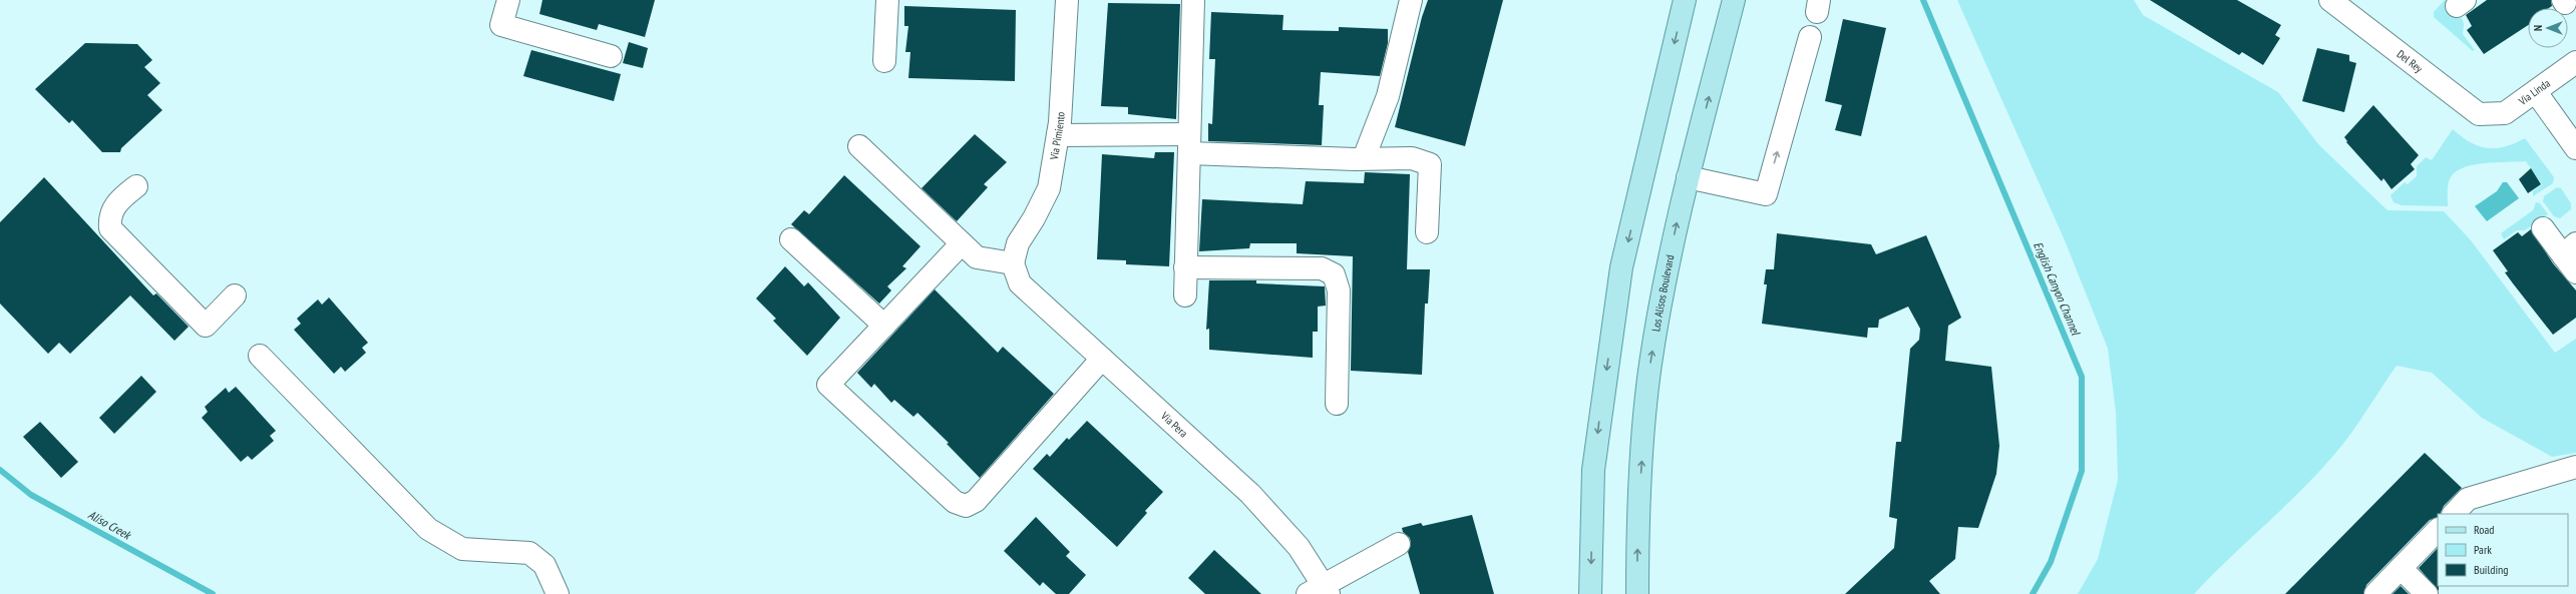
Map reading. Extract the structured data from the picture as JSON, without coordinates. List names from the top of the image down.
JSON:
{
  "streets": {
    "main road": ["Los Alisos Boulevard"],
    "street": [
      "Del Rey",
      "Via Linda",
      "Via Pimiento",
      "Via Pera"
    ]
  },
  "crossings": [
    ["Del Rey", "Via Linda"],
    ["Via Pimiento", "Via Pera"]
  ],
  "water": ["English Canyon Channel", "Aliso Creek"],
  "legend": ["Road", "Park", "Building"],
  "north": "left"
}
